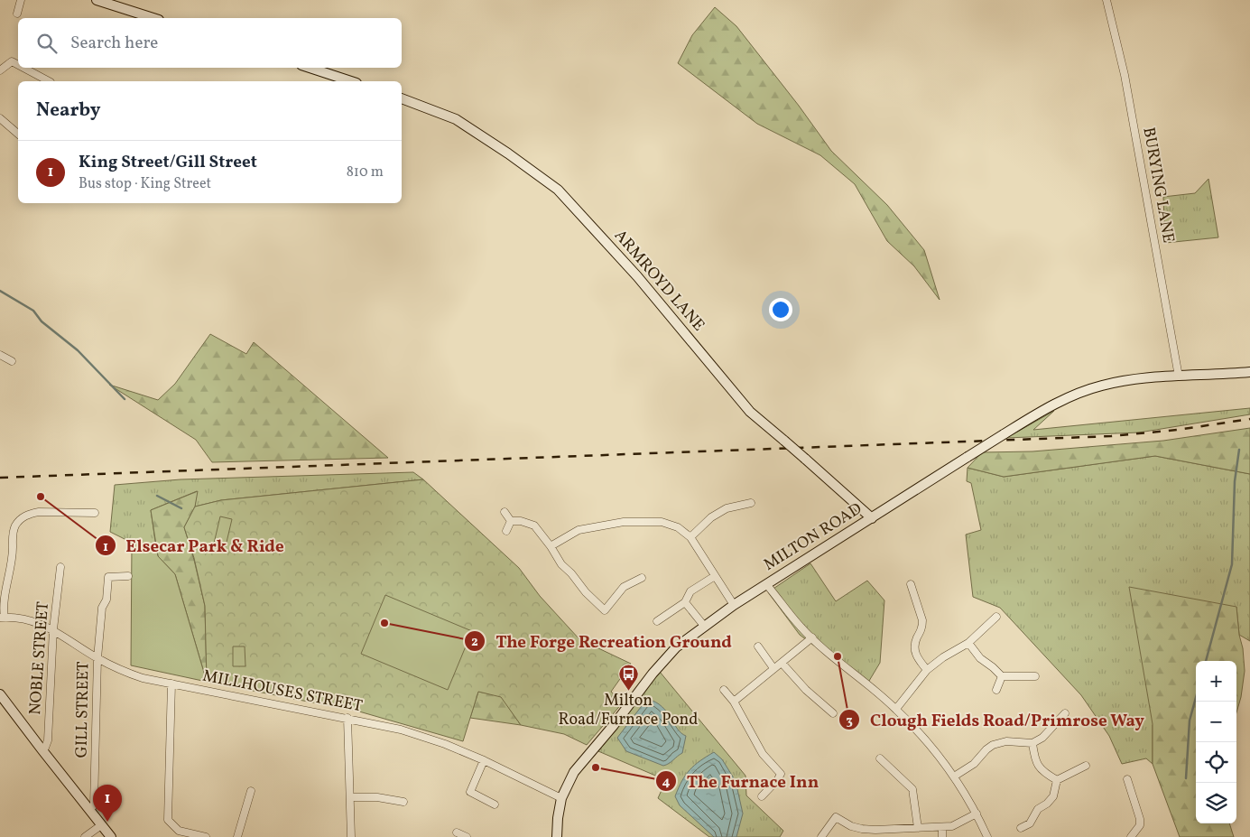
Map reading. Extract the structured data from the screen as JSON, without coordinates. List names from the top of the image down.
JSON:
{
  "streets": {
    "street": [
      "BURYING LANE",
      "ARMROYD LANE",
      "MILTON ROAD",
      "NOBLE STREET",
      "MILLHOUSES STREET",
      "GILL STREET"
    ]
  },
  "crossings": [
    ["BURYING LANE", "MILTON ROAD"],
    ["ARMROYD LANE", "MILTON ROAD"],
    ["MILTON ROAD", "MILLHOUSES STREET"],
    ["NOBLE STREET", "MILLHOUSES STREET"],
    ["MILLHOUSES STREET", "GILL STREET"]
  ],
  "places": {
    "other": [
      "Elsecar Park & Ride",
      "The Forge Recreation Ground",
      "Clough Fields Road/Primrose Way",
      "The Furnace Inn"
    ],
    "bus stop": ["Milton Road/Furnace Pond"]
  },
  "page": {
    "search": "Search here",
    "heading": "Nearby",
    "list": [
      {
        "mark": "1",
        "name": "King Street/Gill Street",
        "note": "Bus stop · King Street",
        "value": "810 m"
      }
    ],
    "map_buttons": ["+", "−"],
    "pins": "1"
  }
}
